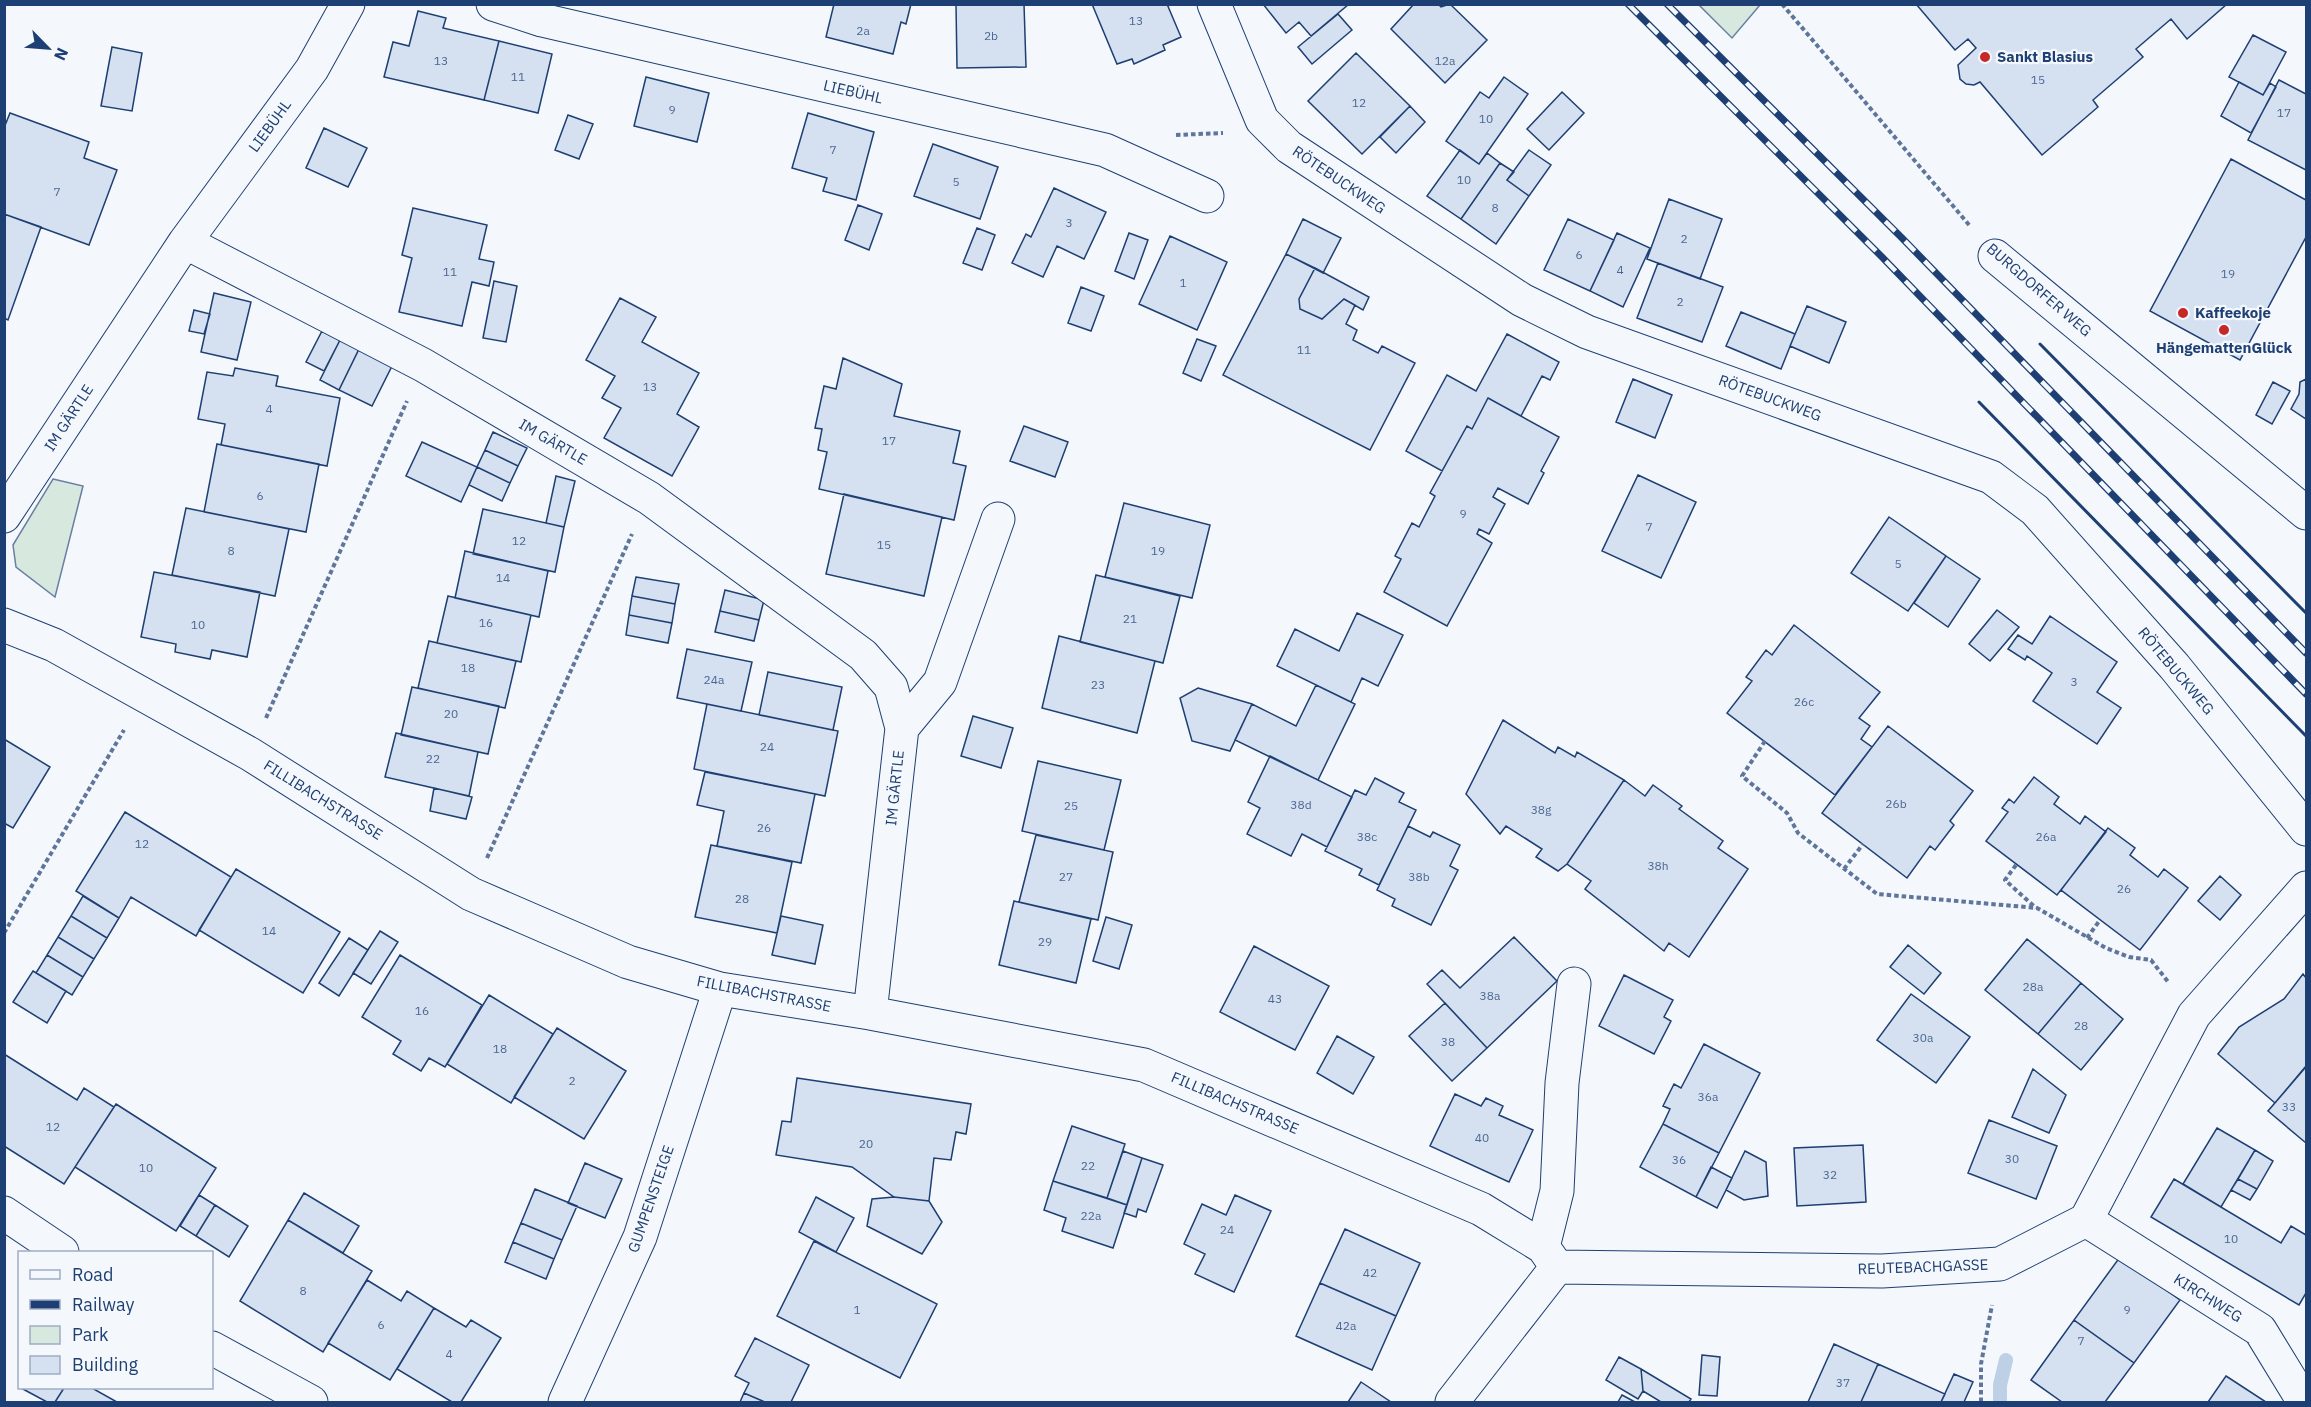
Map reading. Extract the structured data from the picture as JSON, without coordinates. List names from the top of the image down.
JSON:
{
  "streets": {
    "street": [
      "LIEBÜHL",
      "RÖTEBUCKWEG",
      "BURGDORFER WEG",
      "IM GÄRTLE",
      "FILLIBACHSTRASSE",
      "GUMPENSTEIGE",
      "REUTEBACHGASSE",
      "KIRCHWEG"
    ]
  },
  "crossings": [
    ["LIEBÜHL", "IM GÄRTLE"],
    ["IM GÄRTLE", "FILLIBACHSTRASSE"],
    ["FILLIBACHSTRASSE", "GUMPENSTEIGE"],
    ["FILLIBACHSTRASSE", "REUTEBACHGASSE"],
    ["REUTEBACHGASSE", "KIRCHWEG"]
  ],
  "places": ["Sankt Blasius", "Kaffeekoje", "HängemattenGlück"],
  "house_numbers": [
    "13",
    "2a",
    "2b",
    "13",
    "12a",
    "11",
    "15",
    "12",
    "9",
    "17",
    "10",
    "7",
    "10",
    "5",
    "7",
    "8",
    "3",
    "2",
    "6",
    "4",
    "11",
    "19",
    "1",
    "2",
    "11",
    "13",
    "4",
    "17",
    "6",
    "9",
    "7",
    "12",
    "15",
    "8",
    "19",
    "5",
    "14",
    "21",
    "16",
    "10",
    "18",
    "24a",
    "3",
    "23",
    "26c",
    "20",
    "24",
    "22",
    "26b",
    "38d",
    "25",
    "38g",
    "26",
    "38c",
    "26a",
    "12",
    "38h",
    "27",
    "38b",
    "26",
    "28",
    "14",
    "29",
    "28a",
    "38a",
    "43",
    "16",
    "28",
    "30a",
    "38",
    "18",
    "2",
    "36a",
    "33",
    "12",
    "40",
    "20",
    "30",
    "36",
    "22",
    "10",
    "32",
    "22a",
    "24",
    "10",
    "42",
    "8",
    "1",
    "9",
    "6",
    "42a",
    "7",
    "4",
    "37"
  ],
  "legend": [
    "Road",
    "Railway",
    "Park",
    "Building"
  ],
  "north": "bottom right"
}
